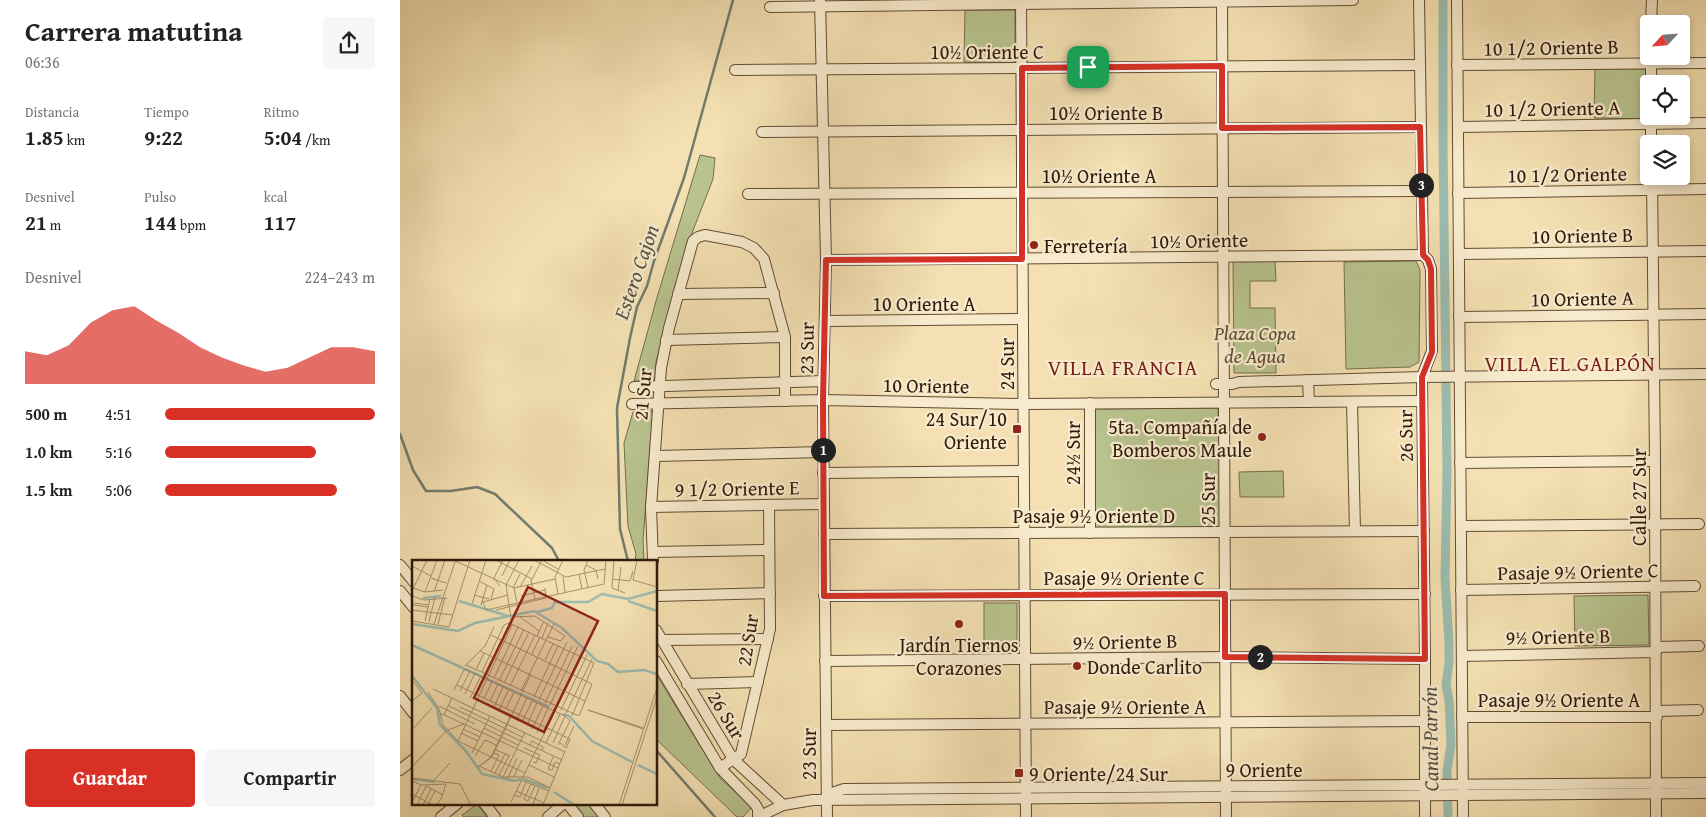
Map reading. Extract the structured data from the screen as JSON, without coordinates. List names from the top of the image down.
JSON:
{
  "streets": {
    "street": [
      "10 1/2 Oriente B",
      "10½ Oriente C",
      "10 1/2 Oriente A",
      "10½ Oriente B",
      "10 1/2 Oriente",
      "10½ Oriente A",
      "10 Oriente B",
      "10½ Oriente",
      "10 Oriente A",
      "23 Sur",
      "24 Sur",
      "10 Oriente",
      "21 Sur",
      "26 Sur",
      "24½ Sur",
      "9 1/2 Oriente E",
      "Calle 27 Sur",
      "25 Sur",
      "Pasaje 9½ Oriente D",
      "Pasaje 9½ Oriente C",
      "9½ Oriente B",
      "22 Sur",
      "Pasaje 9½ Oriente A",
      "9 Oriente"
    ]
  },
  "crossings": [
    ["10½ Oriente C", "23 Sur"],
    ["10½ Oriente C", "24 Sur"],
    ["10½ Oriente C", "26 Sur"],
    ["10½ Oriente C", "25 Sur"],
    ["10½ Oriente B", "23 Sur"],
    ["10½ Oriente B", "24 Sur"],
    ["10½ Oriente B", "26 Sur"],
    ["10½ Oriente B", "25 Sur"],
    ["10 1/2 Oriente", "Calle 27 Sur"],
    ["10½ Oriente A", "23 Sur"],
    ["10½ Oriente A", "24 Sur"],
    ["10½ Oriente A", "26 Sur"],
    ["10½ Oriente A", "25 Sur"],
    ["10 Oriente B", "Calle 27 Sur"],
    ["10½ Oriente", "23 Sur"],
    ["10½ Oriente", "24 Sur"],
    ["10½ Oriente", "26 Sur"],
    ["10½ Oriente", "25 Sur"],
    ["10 Oriente A", "23 Sur"],
    ["10 Oriente A", "24 Sur"],
    ["10 Oriente A", "Calle 27 Sur"],
    ["23 Sur", "10 Oriente"],
    ["23 Sur", "9 1/2 Oriente E"],
    ["23 Sur", "Pasaje 9½ Oriente D"],
    ["23 Sur", "Pasaje 9½ Oriente C"],
    ["23 Sur", "9½ Oriente B"],
    ["23 Sur", "Pasaje 9½ Oriente A"],
    ["23 Sur", "9 Oriente"],
    ["24 Sur", "10 Oriente"],
    ["24 Sur", "Pasaje 9½ Oriente D"],
    ["24 Sur", "Pasaje 9½ Oriente C"],
    ["24 Sur", "9½ Oriente B"],
    ["24 Sur", "Pasaje 9½ Oriente A"],
    ["24 Sur", "9 Oriente"],
    ["10 Oriente", "21 Sur"],
    ["10 Oriente", "26 Sur"],
    ["10 Oriente", "24½ Sur"],
    ["10 Oriente", "25 Sur"],
    ["21 Sur", "9 1/2 Oriente E"],
    ["26 Sur", "Pasaje 9½ Oriente D"],
    ["26 Sur", "Pasaje 9½ Oriente C"],
    ["26 Sur", "9½ Oriente B"],
    ["26 Sur", "22 Sur"],
    ["26 Sur", "Pasaje 9½ Oriente A"],
    ["26 Sur", "9 Oriente"],
    ["24½ Sur", "Pasaje 9½ Oriente D"],
    ["9 1/2 Oriente E", "22 Sur"],
    ["Calle 27 Sur", "Pasaje 9½ Oriente C"],
    ["Calle 27 Sur", "9½ Oriente B"],
    ["Calle 27 Sur", "Pasaje 9½ Oriente A"],
    ["Calle 27 Sur", "9 Oriente"],
    ["25 Sur", "Pasaje 9½ Oriente D"],
    ["25 Sur", "Pasaje 9½ Oriente C"],
    ["25 Sur", "9½ Oriente B"],
    ["25 Sur", "Pasaje 9½ Oriente A"],
    ["25 Sur", "9 Oriente"]
  ],
  "districts": ["VILLA EL GALPÓN", "VILLA FRANCIA"],
  "water": ["Estero Cajon", "Canal Parrón"],
  "parks": ["Plaza Copa de Agua"],
  "places": {
    "other": [
      "Ferretería",
      "5ta. Compañía de Bomberos Maule",
      "Jardín Tiernos Corazones",
      "Donde Carlito"
    ],
    "transit": ["24 Sur/10 Oriente", "9 Oriente/24 Sur"]
  },
  "north": "bottom left",
  "page": {
    "heading": ["Carrera matutina", "06:36"],
    "stats": [
      ["Distancia", "1.85 km"],
      ["Tiempo", "9:22"],
      ["Ritmo", "5:04 /km"],
      ["Desnivel", "21 m"],
      ["Pulso", "144 bpm"],
      ["kcal", "117"]
    ],
    "pins": ["3", "1", "2"],
    "chart": ["Desnivel", "224–243 m"],
    "list": [
      {
        "name": "500 m",
        "note": "4:51"
      },
      {
        "name": "1.0 km",
        "note": "5:16"
      },
      {
        "name": "1.5 km",
        "note": "5:06"
      }
    ],
    "buttons": ["Guardar", "Compartir"]
  }
}
